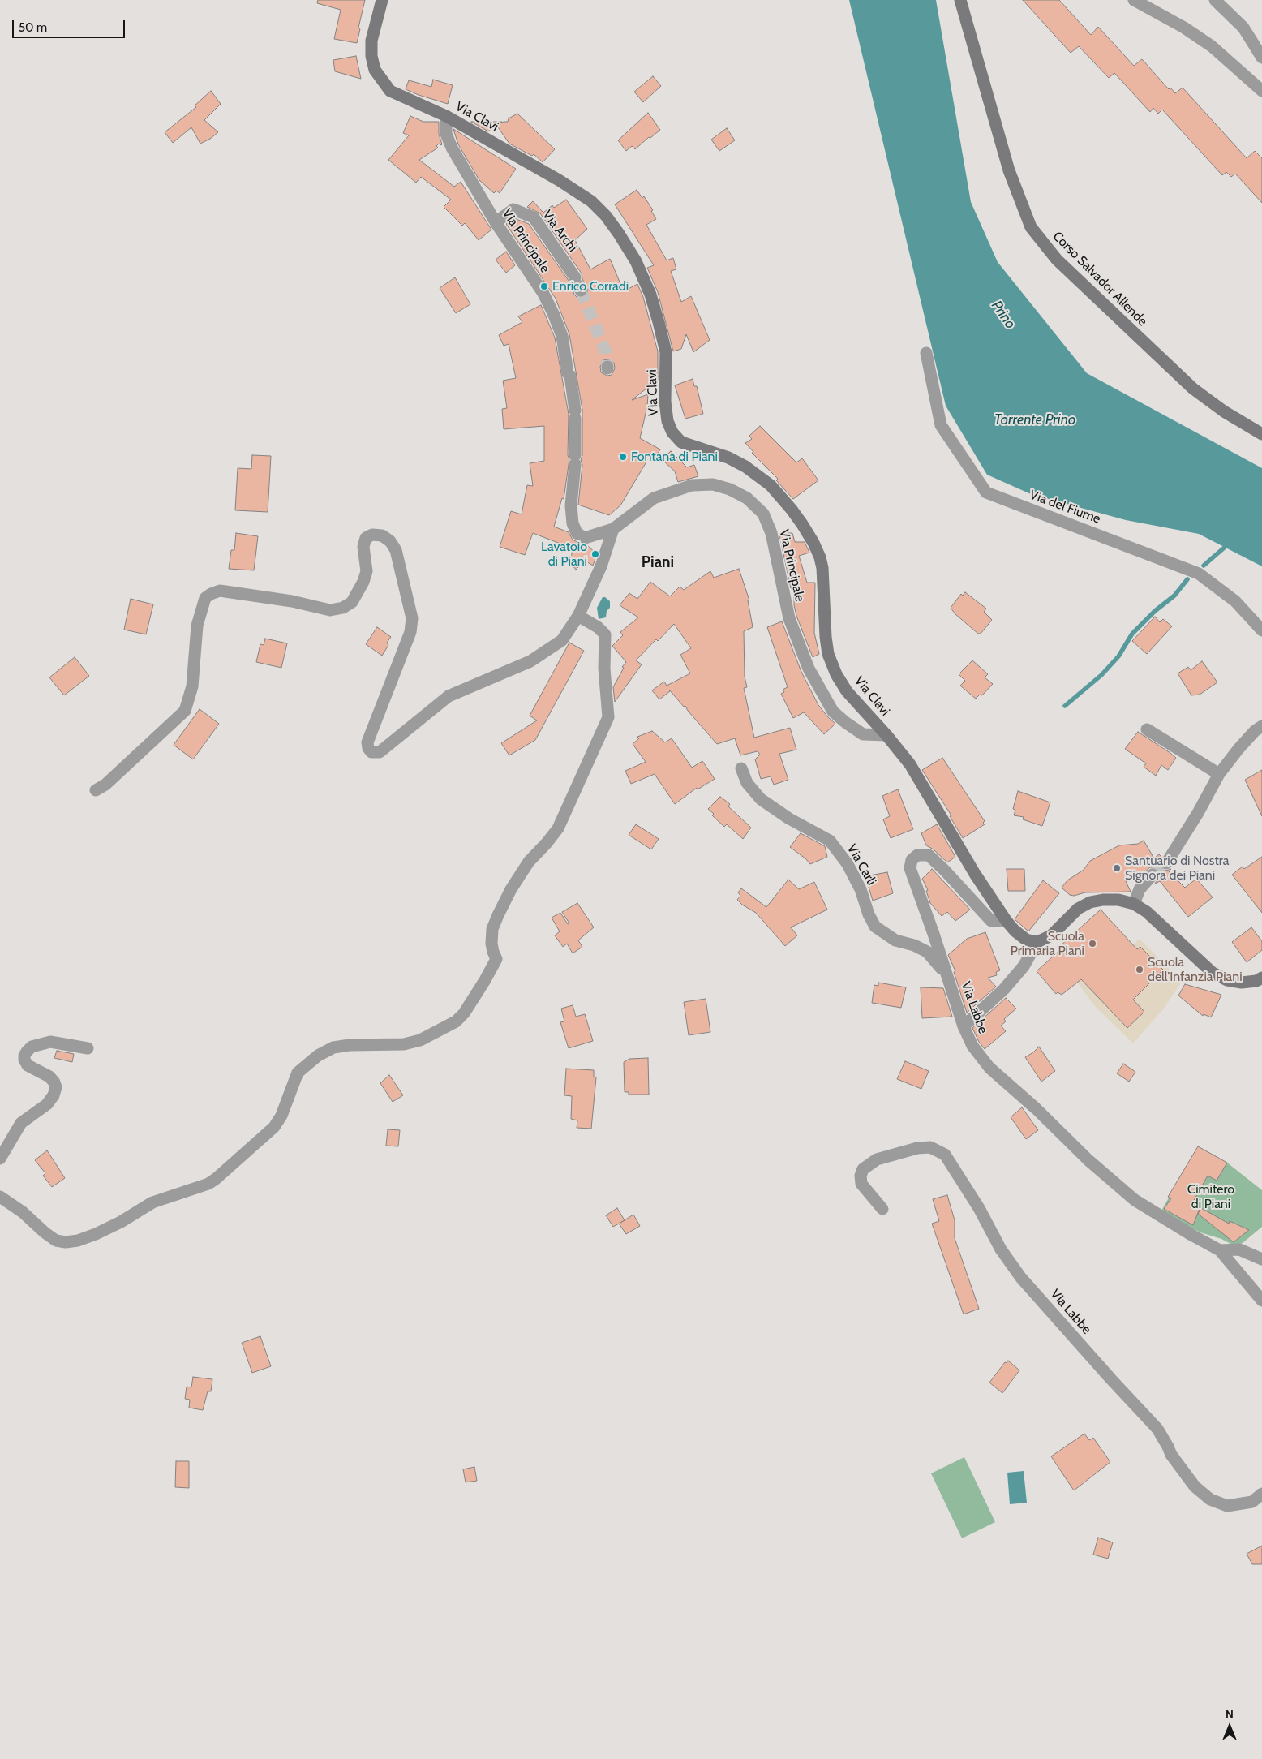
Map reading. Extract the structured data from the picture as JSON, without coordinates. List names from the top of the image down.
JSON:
{
  "streets": {
    "main road": ["Via Clavi", "Corso Salvador Allende"],
    "street": [
      "Via Archi",
      "Via Principale",
      "Via del Fiume",
      "Via Carli",
      "Via Labbe"
    ]
  },
  "crossings": [
    ["Via Clavi", "Via Principale"],
    ["Via Clavi", "Via Labbe"],
    ["Via Archi", "Via Principale"],
    ["Via Carli", "Via Labbe"]
  ],
  "districts": ["Piani"],
  "water": ["Prino", "Torrente Prino"],
  "parks": ["Cimitero di Piani"],
  "places": [
    "Enrico Corradi",
    "Fontana di Piani",
    "Lavatoio di Piani",
    "Santuario di Nostra Signora dei Piani",
    "Scuola Primaria Piani",
    "Scuola dell'Infanzia Piani"
  ],
  "scale_bar": "50 m",
  "north": "top"
}
